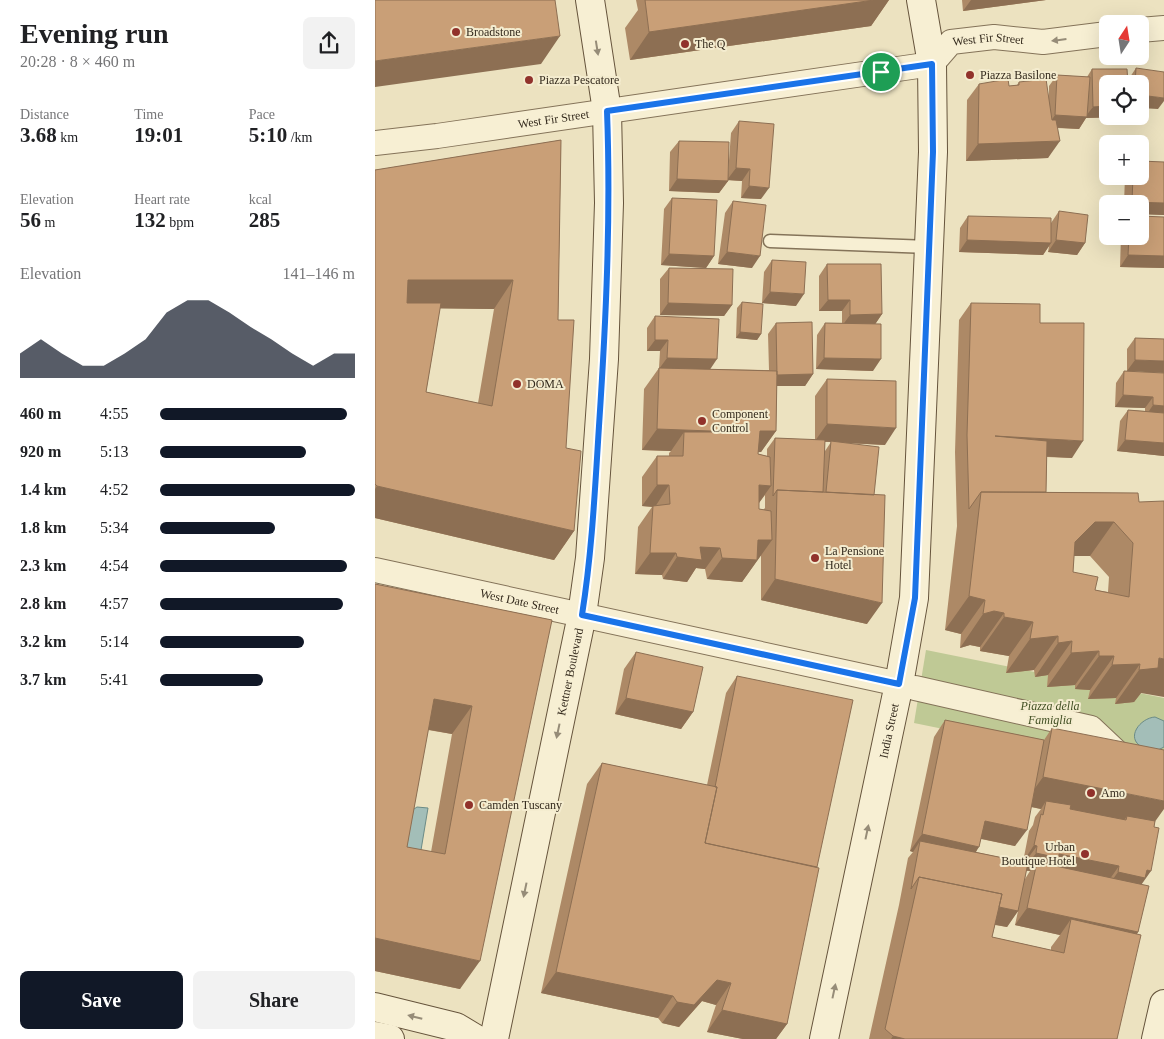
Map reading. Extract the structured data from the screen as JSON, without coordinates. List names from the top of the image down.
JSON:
{
  "streets": {
    "main road": ["Kettner Boulevard", "India Street"],
    "street": ["West Fir Street", "West Date Street"]
  },
  "crossings": [
    ["West Fir Street", "Kettner Boulevard"],
    ["West Fir Street", "India Street"],
    ["West Date Street", "Kettner Boulevard"],
    ["West Date Street", "India Street"]
  ],
  "one_way": ["Kettner Boulevard"],
  "parks": ["Piazza della Famiglia"],
  "places": [
    "Broadstone",
    "The Q",
    "Piazza Basilone",
    "Piazza Pescatore",
    "DOMA",
    "Component Control",
    "La Pensione Hotel",
    "Amo",
    "Camden Tuscany",
    "Urban Boutique Hotel"
  ],
  "north": "top",
  "page": {
    "heading": ["Evening run", "20:28 · 8 × 460 m"],
    "map_buttons": ["+", "−"],
    "stats": [
      ["Distance", "3.68 km"],
      ["Time", "19:01"],
      ["Pace", "5:10 /km"],
      ["Elevation", "56 m"],
      ["Heart rate", "132 bpm"],
      ["kcal", "285"]
    ],
    "chart": ["Elevation", "141–146 m"],
    "list": [
      {
        "name": "460 m",
        "note": "4:55"
      },
      {
        "name": "920 m",
        "note": "5:13"
      },
      {
        "name": "1.4 km",
        "note": "4:52"
      },
      {
        "name": "1.8 km",
        "note": "5:34"
      },
      {
        "name": "2.3 km",
        "note": "4:54"
      },
      {
        "name": "2.8 km",
        "note": "4:57"
      },
      {
        "name": "3.2 km",
        "note": "5:14"
      },
      {
        "name": "3.7 km",
        "note": "5:41"
      }
    ],
    "buttons": ["Save", "Share"]
  }
}
